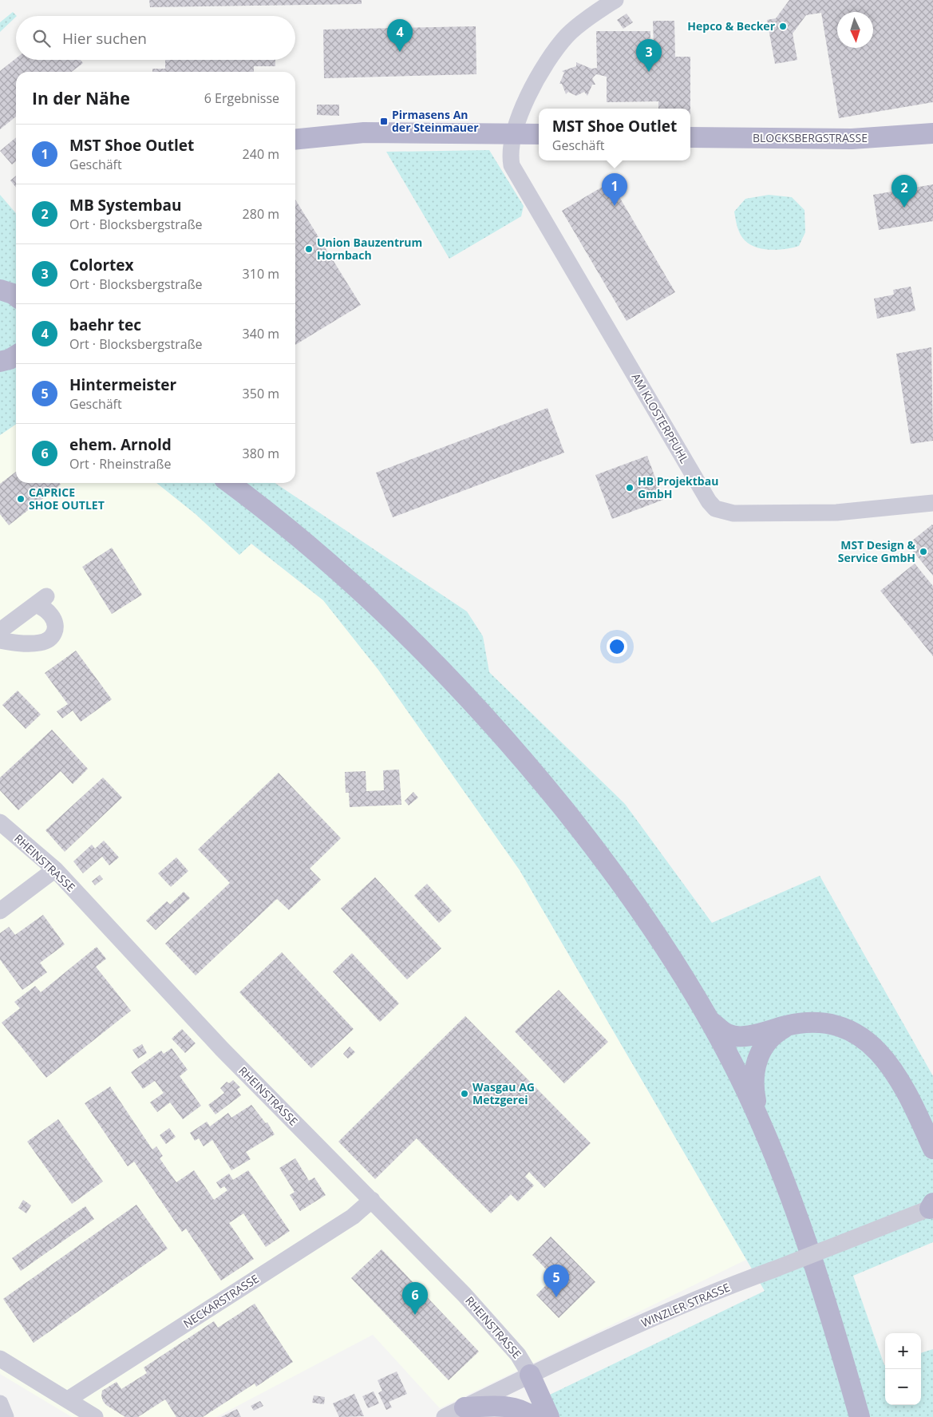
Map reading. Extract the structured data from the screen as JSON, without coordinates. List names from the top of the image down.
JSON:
{
  "streets": {
    "main road": ["BLOCKSBERGSTRASSE"],
    "street": [
      "AM KLOSTERPFUHL",
      "RHEINSTRASSE",
      "NECKARSTRASSE",
      "WINZLER STRASSE"
    ]
  },
  "crossings": [
    ["RHEINSTRASSE", "NECKARSTRASSE"],
    ["RHEINSTRASSE", "WINZLER STRASSE"]
  ],
  "places": {
    "other": [
      "Hepco & Becker",
      "Union Bauzentrum Hornbach",
      "HB Projektbau GmbH",
      "CAPRICE SHOE OUTLET",
      "MST Design & Service GmbH",
      "Wasgau AG Metzgerei"
    ],
    "transit": ["Pirmasens An der Steinmauer"]
  },
  "north": "bottom",
  "page": {
    "search": "Hier suchen",
    "pins": [
      "4",
      "3",
      "1",
      "2",
      "5",
      "6"
    ],
    "heading": ["In der Nähe", "6 Ergebnisse"],
    "popup": ["MST Shoe Outlet", "Geschäft"],
    "list": [
      {
        "mark": "1",
        "name": "MST Shoe Outlet",
        "note": "Geschäft",
        "value": "240 m"
      },
      {
        "mark": "2",
        "name": "MB Systembau",
        "note": "Ort · Blocksbergstraße",
        "value": "280 m"
      },
      {
        "mark": "3",
        "name": "Colortex",
        "note": "Ort · Blocksbergstraße",
        "value": "310 m"
      },
      {
        "mark": "4",
        "name": "baehr tec",
        "note": "Ort · Blocksbergstraße",
        "value": "340 m"
      },
      {
        "mark": "5",
        "name": "Hintermeister",
        "note": "Geschäft",
        "value": "350 m"
      },
      {
        "mark": "6",
        "name": "ehem. Arnold",
        "note": "Ort · Rheinstraße",
        "value": "380 m"
      }
    ],
    "map_buttons": ["+", "−"]
  }
}
